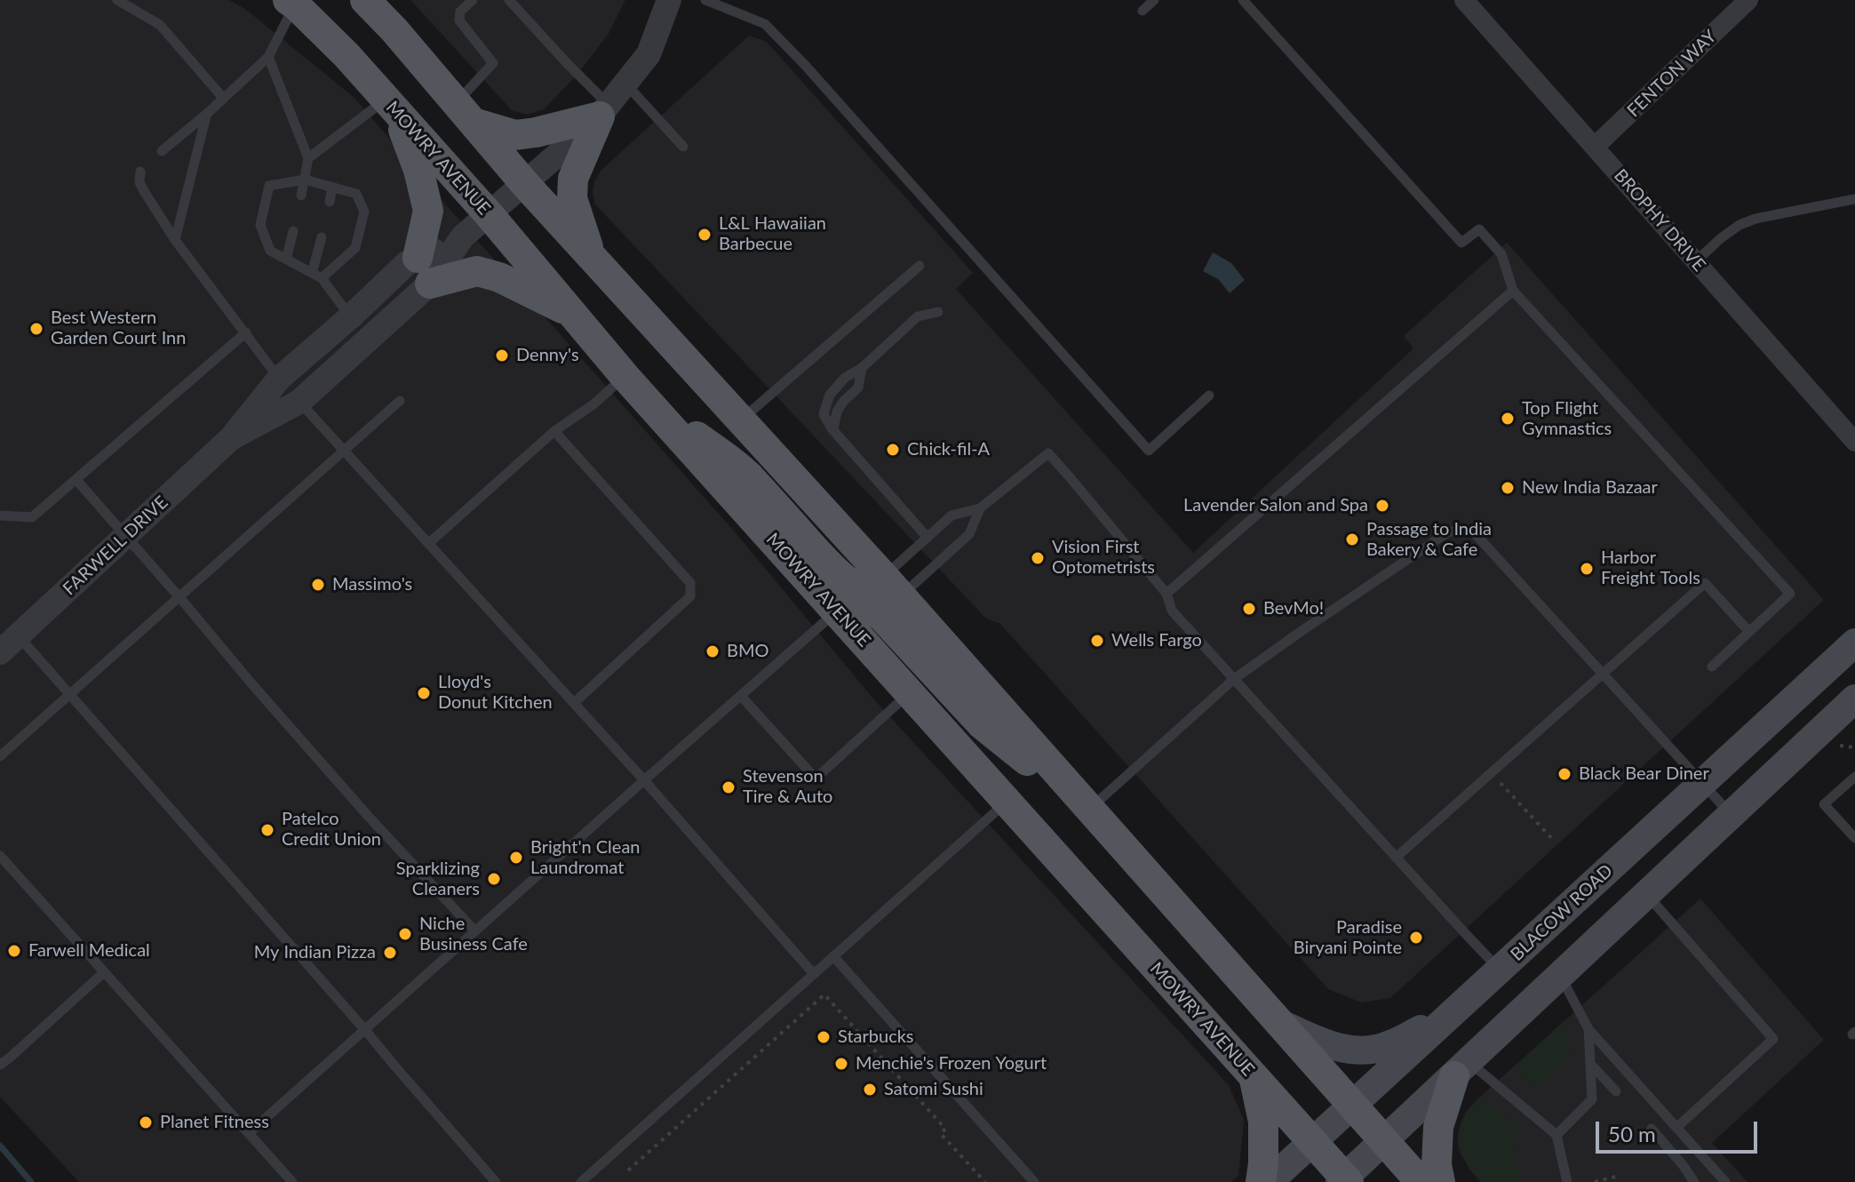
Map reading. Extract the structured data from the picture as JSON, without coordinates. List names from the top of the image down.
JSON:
{
  "streets": {
    "main road": ["MOWRY AVENUE", "BLACOW ROAD"],
    "street": ["FENTON WAY", "BROPHY DRIVE", "FARWELL DRIVE"]
  },
  "crossings": [
    ["FENTON WAY", "BROPHY DRIVE"],
    ["MOWRY AVENUE", "FARWELL DRIVE"],
    ["MOWRY AVENUE", "BLACOW ROAD"]
  ],
  "places": [
    "L&L Hawaiian Barbecue",
    "Best Western Garden Court Inn",
    "Denny's",
    "Top Flight Gymnastics",
    "Chick-fil-A",
    "New India Bazaar",
    "Lavender Salon and Spa",
    "Passage to India Bakery & Cafe",
    "Vision First Optometrists",
    "Harbor Freight Tools",
    "Massimo's",
    "BevMo!",
    "Wells Fargo",
    "BMO",
    "Lloyd's Donut Kitchen",
    "Black Bear Diner",
    "Stevenson Tire & Auto",
    "Patelco Credit Union",
    "Bright'n Clean Laundromat",
    "Sparklizing Cleaners",
    "Niche Business Cafe",
    "Paradise Biryani Pointe",
    "Farwell Medical",
    "My Indian Pizza",
    "Starbucks",
    "Menchie's Frozen Yogurt",
    "Satomi Sushi",
    "Planet Fitness"
  ],
  "scale_bar": "50 m"
}
